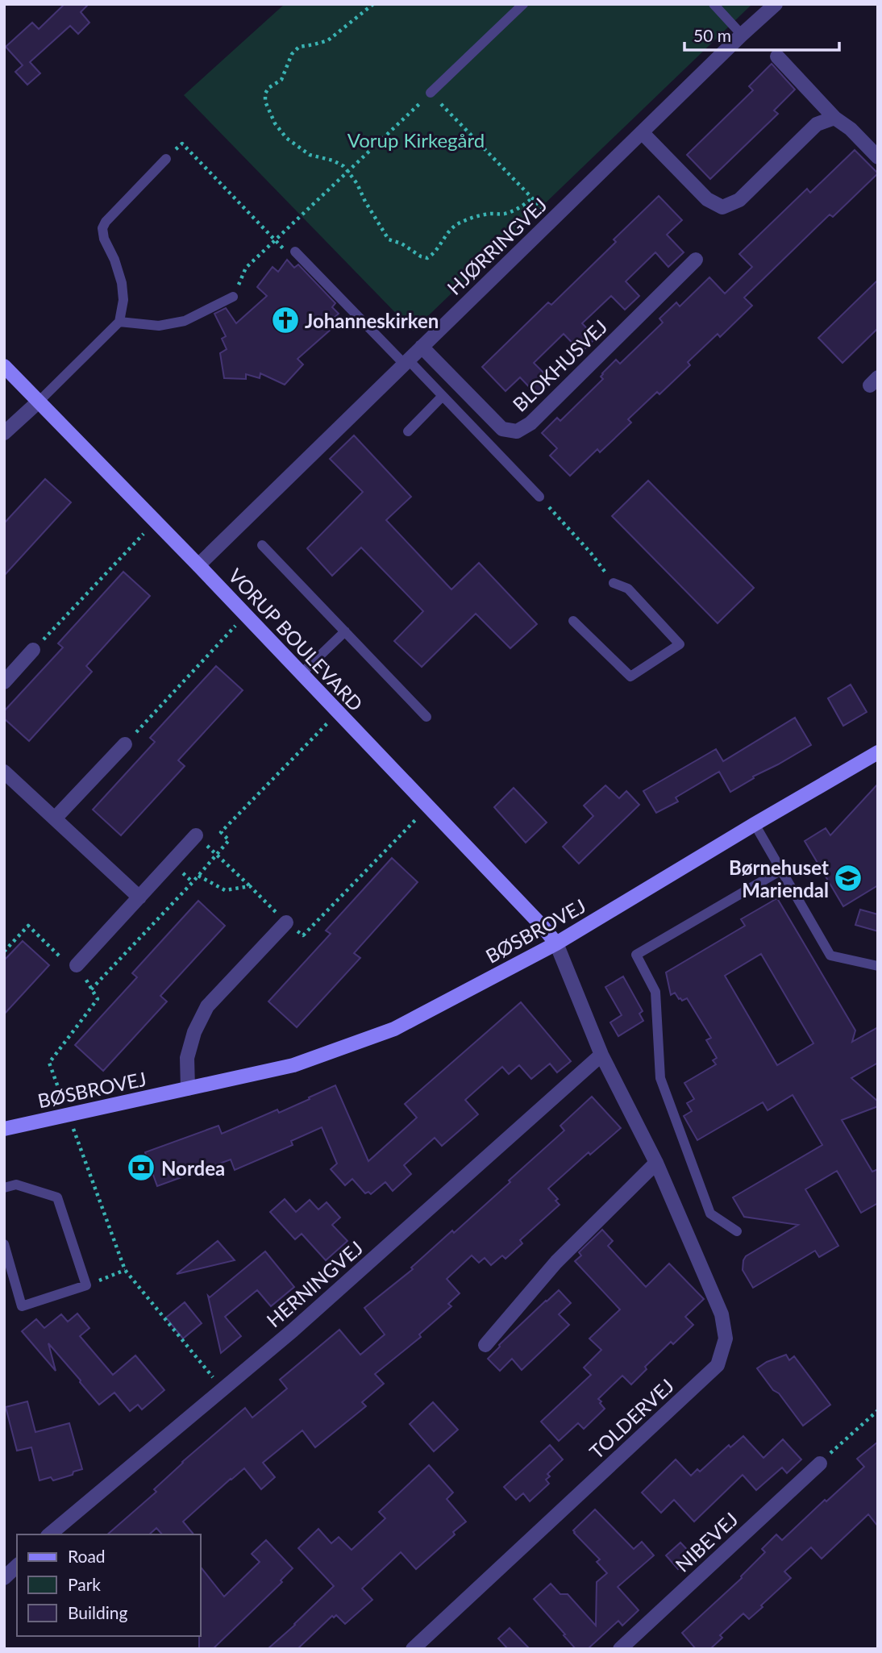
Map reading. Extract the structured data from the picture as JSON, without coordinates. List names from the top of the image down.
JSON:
{
  "streets": {
    "street": [
      "HJØRRINGVEJ",
      "BLOKHUSVEJ",
      "VORUP BOULEVARD",
      "BØSBROVEJ",
      "HERNINGVEJ",
      "TOLDERVEJ",
      "NIBEVEJ"
    ]
  },
  "crossings": [
    ["HJØRRINGVEJ", "BLOKHUSVEJ"],
    ["HJØRRINGVEJ", "VORUP BOULEVARD"],
    ["VORUP BOULEVARD", "BØSBROVEJ"],
    ["VORUP BOULEVARD", "TOLDERVEJ"],
    ["BØSBROVEJ", "TOLDERVEJ"],
    ["HERNINGVEJ", "TOLDERVEJ"]
  ],
  "parks": ["Vorup Kirkegård"],
  "places": {
    "church": ["Johanneskirken"],
    "school or university": ["Børnehuset Mariendal"],
    "bank": ["Nordea"]
  },
  "legend": ["Road", "Park", "Building"],
  "scale_bar": "50 m"
}
